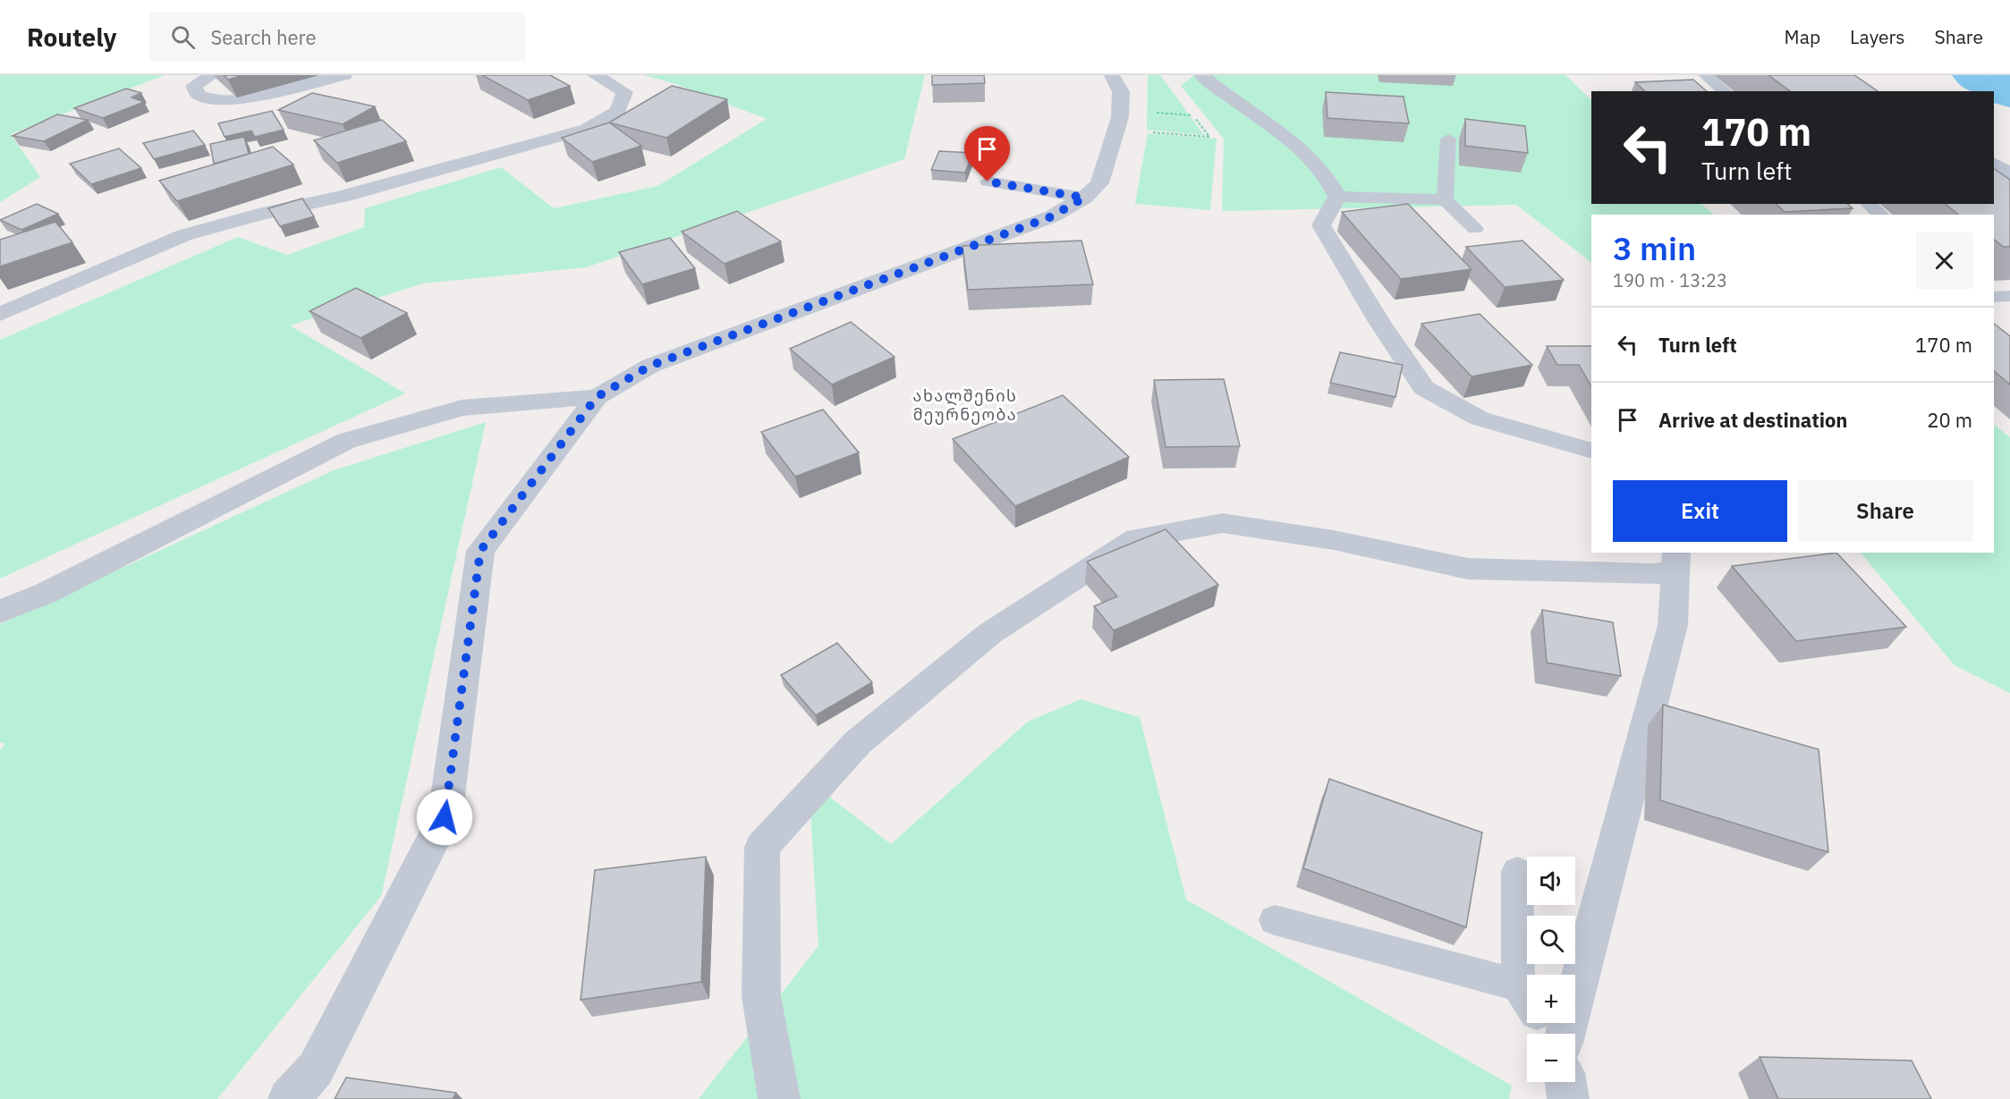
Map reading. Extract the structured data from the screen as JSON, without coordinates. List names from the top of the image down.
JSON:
{
  "districts": ["ახალშენის მეურნეობა"],
  "page": {
    "header": "Routely",
    "search": "Search here",
    "nav": ["Map", "Layers", "Share"],
    "turn": ["170 m", "Turn left"],
    "heading": ["3 min", "190 m · 13:23"],
    "list": [
      {
        "name": "Turn left",
        "value": "170 m"
      },
      {
        "name": "Arrive at destination",
        "value": "20 m"
      }
    ],
    "buttons": ["Exit", "Share"],
    "map_buttons": ["+", "−"]
  }
}
